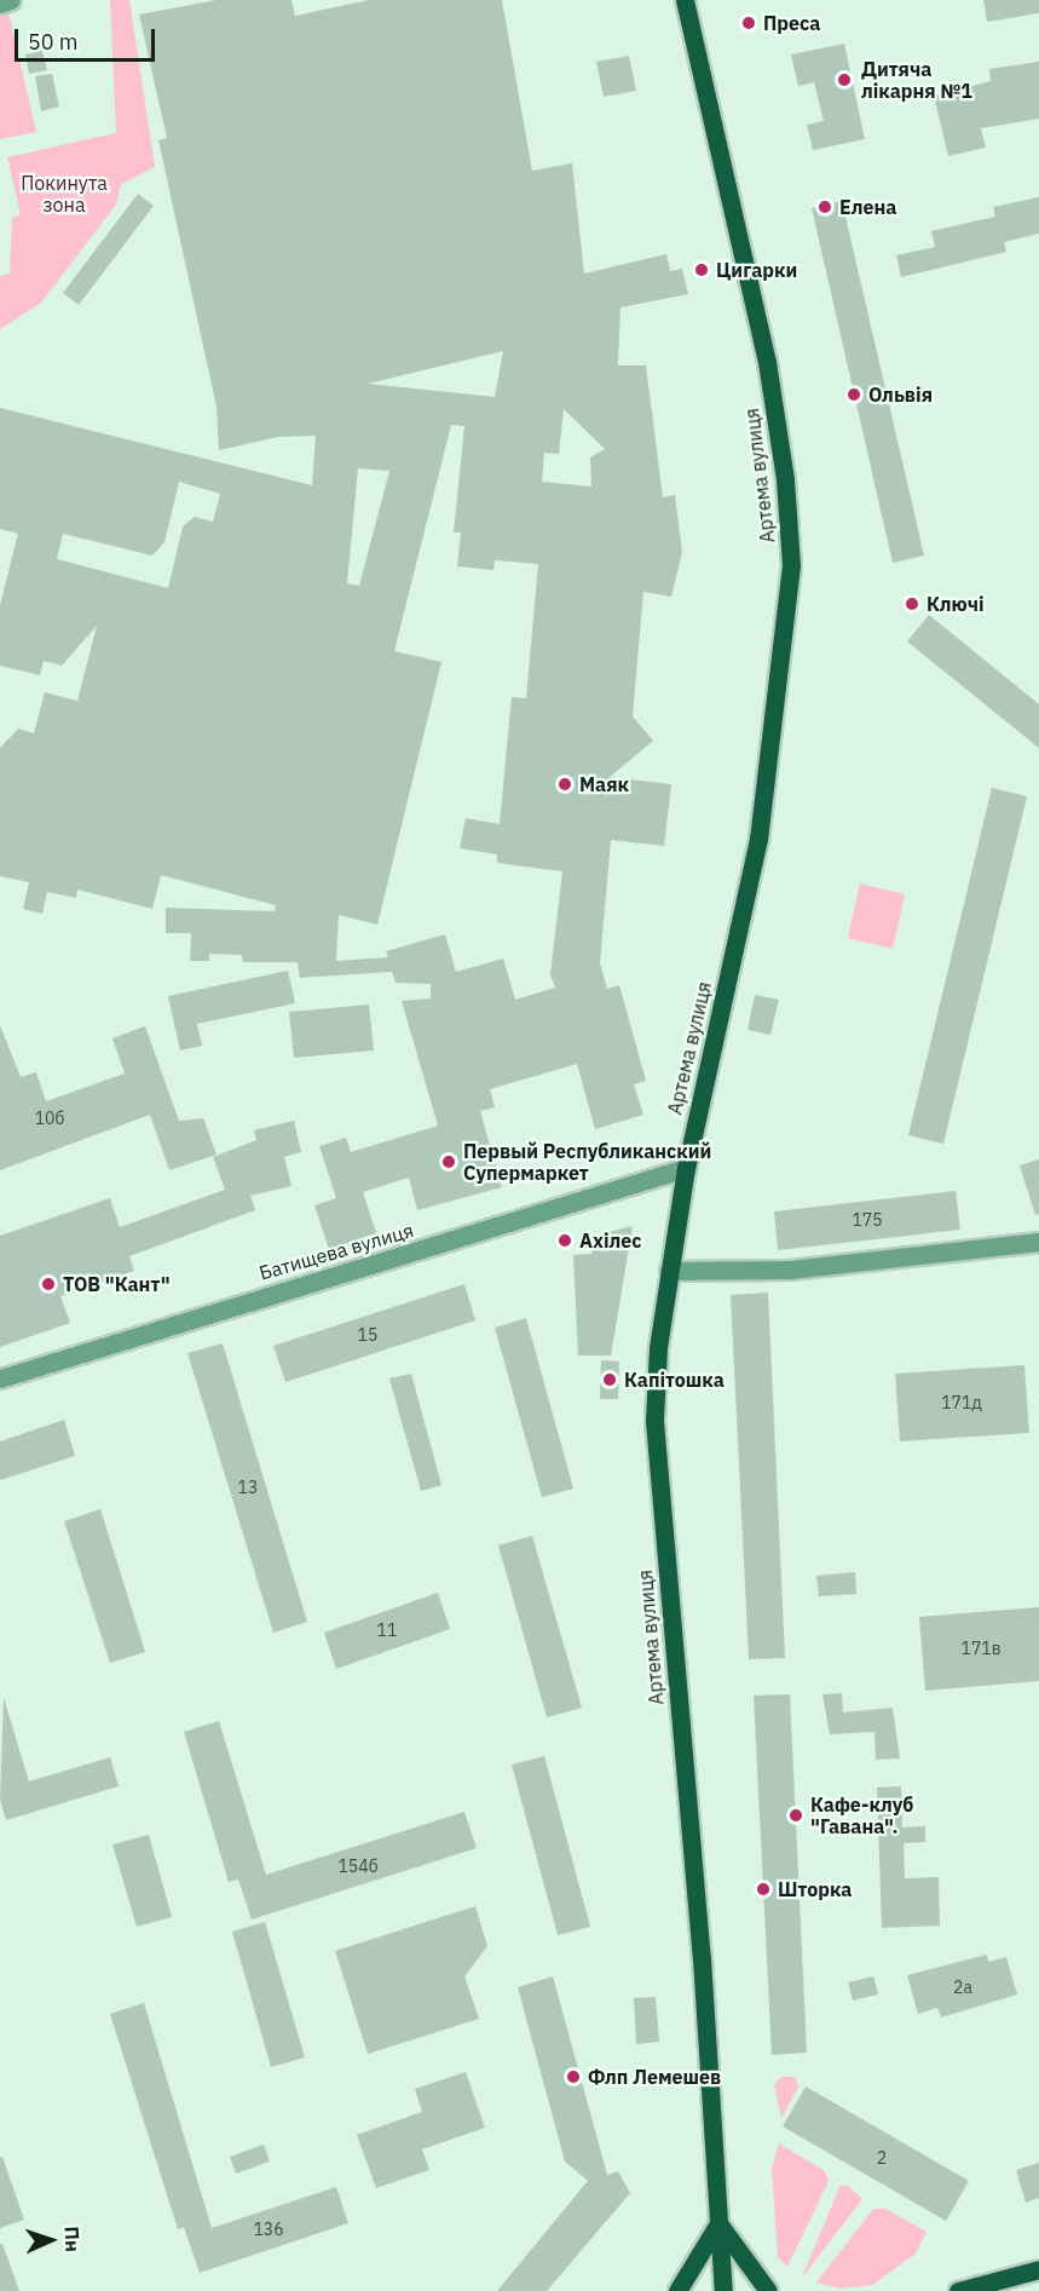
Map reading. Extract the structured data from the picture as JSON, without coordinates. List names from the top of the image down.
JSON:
{
  "streets": {
    "main road": ["Артема вулиця"],
    "street": ["Батищева вулиця"]
  },
  "crossings": [
    ["Артема вулиця", "Батищева вулиця"]
  ],
  "parks": ["Покинута зона"],
  "places": [
    "Преса",
    "Дитяча лікарня №1",
    "Елена",
    "Цигарки",
    "Ольвія",
    "Ключі",
    "Маяк",
    "Первый Республиканский Супермаркет",
    "Ахілес",
    "ТОВ \"Кант\"",
    "Капітошка",
    "Кафе-клуб \"Гавана\".",
    "Шторка",
    "Флп Лемешев"
  ],
  "house_numbers": [
    "10б",
    "175",
    "15",
    "171д",
    "13",
    "11",
    "171в",
    "154б",
    "2а",
    "2",
    "136"
  ],
  "scale_bar": "50 m",
  "north": "right"
}
